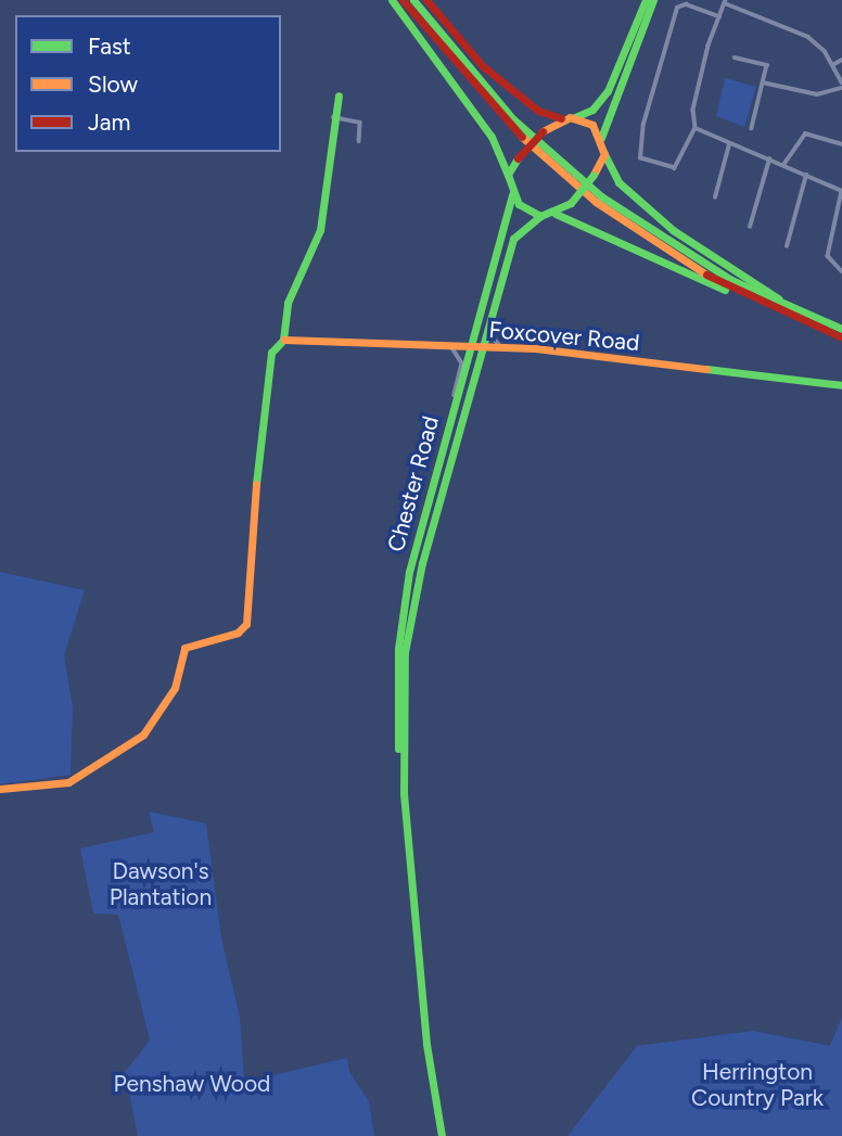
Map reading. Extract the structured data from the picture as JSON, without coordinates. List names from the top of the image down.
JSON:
{
  "streets": {
    "main road": ["Foxcover Road", "Chester Road"]
  },
  "crossings": [
    ["Foxcover Road", "Chester Road"]
  ],
  "parks": ["Dawson's Plantation", "Herrington Country Park", "Penshaw Wood"],
  "legend": ["Fast", "Slow", "Jam"]
}
